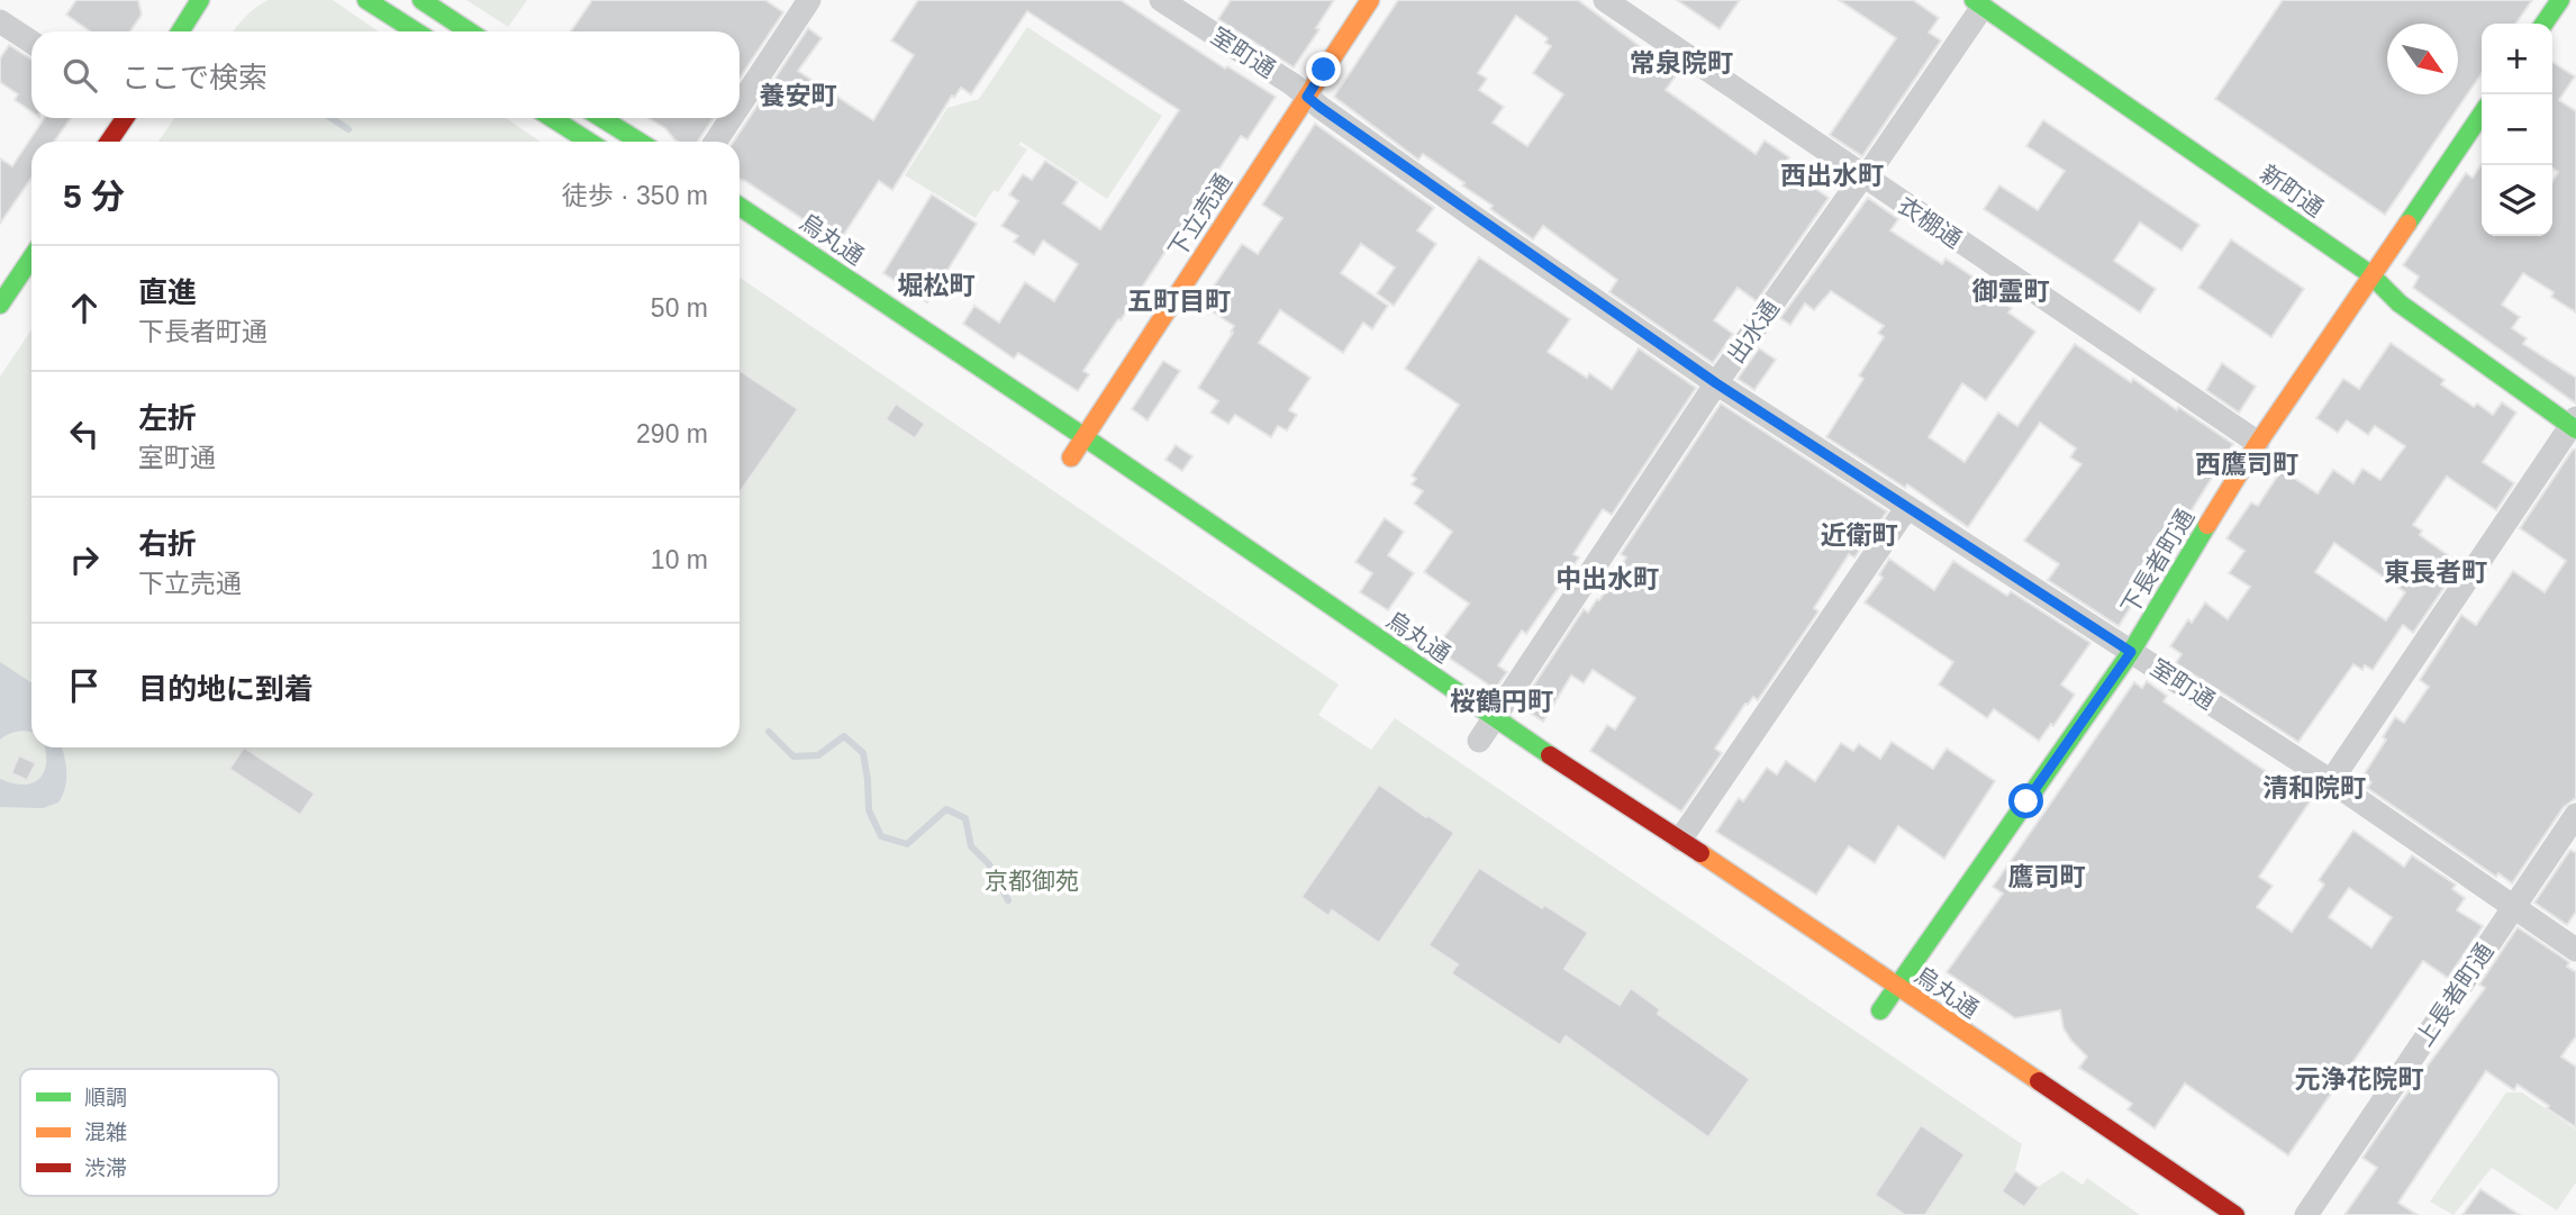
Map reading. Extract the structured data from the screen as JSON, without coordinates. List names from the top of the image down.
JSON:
{
  "streets": {
    "main road": [
      "新町通",
      "下立売通",
      "烏丸通",
      "下長者町通"
    ],
    "street": [
      "室町通",
      "衣棚通",
      "出水通",
      "上長者町通"
    ]
  },
  "crossings": [
    ["室町通", "下立売通"],
    ["室町通", "出水通"],
    ["室町通", "下長者町通"],
    ["室町通", "上長者町通"],
    ["新町通", "出水通"],
    ["新町通", "下長者町通"],
    ["下立売通", "烏丸通"],
    ["衣棚通", "出水通"],
    ["衣棚通", "下長者町通"],
    ["烏丸通", "出水通"],
    ["烏丸通", "下長者町通"]
  ],
  "districts": [
    "常泉院町",
    "養安町",
    "西出水町",
    "堀松町",
    "御霊町",
    "五町目町",
    "西鷹司町",
    "近衛町",
    "東長者町",
    "中出水町",
    "桜鶴円町",
    "清和院町",
    "鷹司町",
    "元浄花院町"
  ],
  "parks": ["京都御苑"],
  "legend": ["順調", "混雑", "渋滞"],
  "north": "bottom right",
  "page": {
    "map_buttons": ["+", "−"],
    "search": "ここで検索",
    "heading": ["5 分", "徒歩 · 350 m"],
    "list": [
      ["直進", "下長者町通", "50 m"],
      ["左折", "室町通", "290 m"],
      ["右折", "下立売通", "10 m"],
      "目的地に到着"
    ]
  }
}
